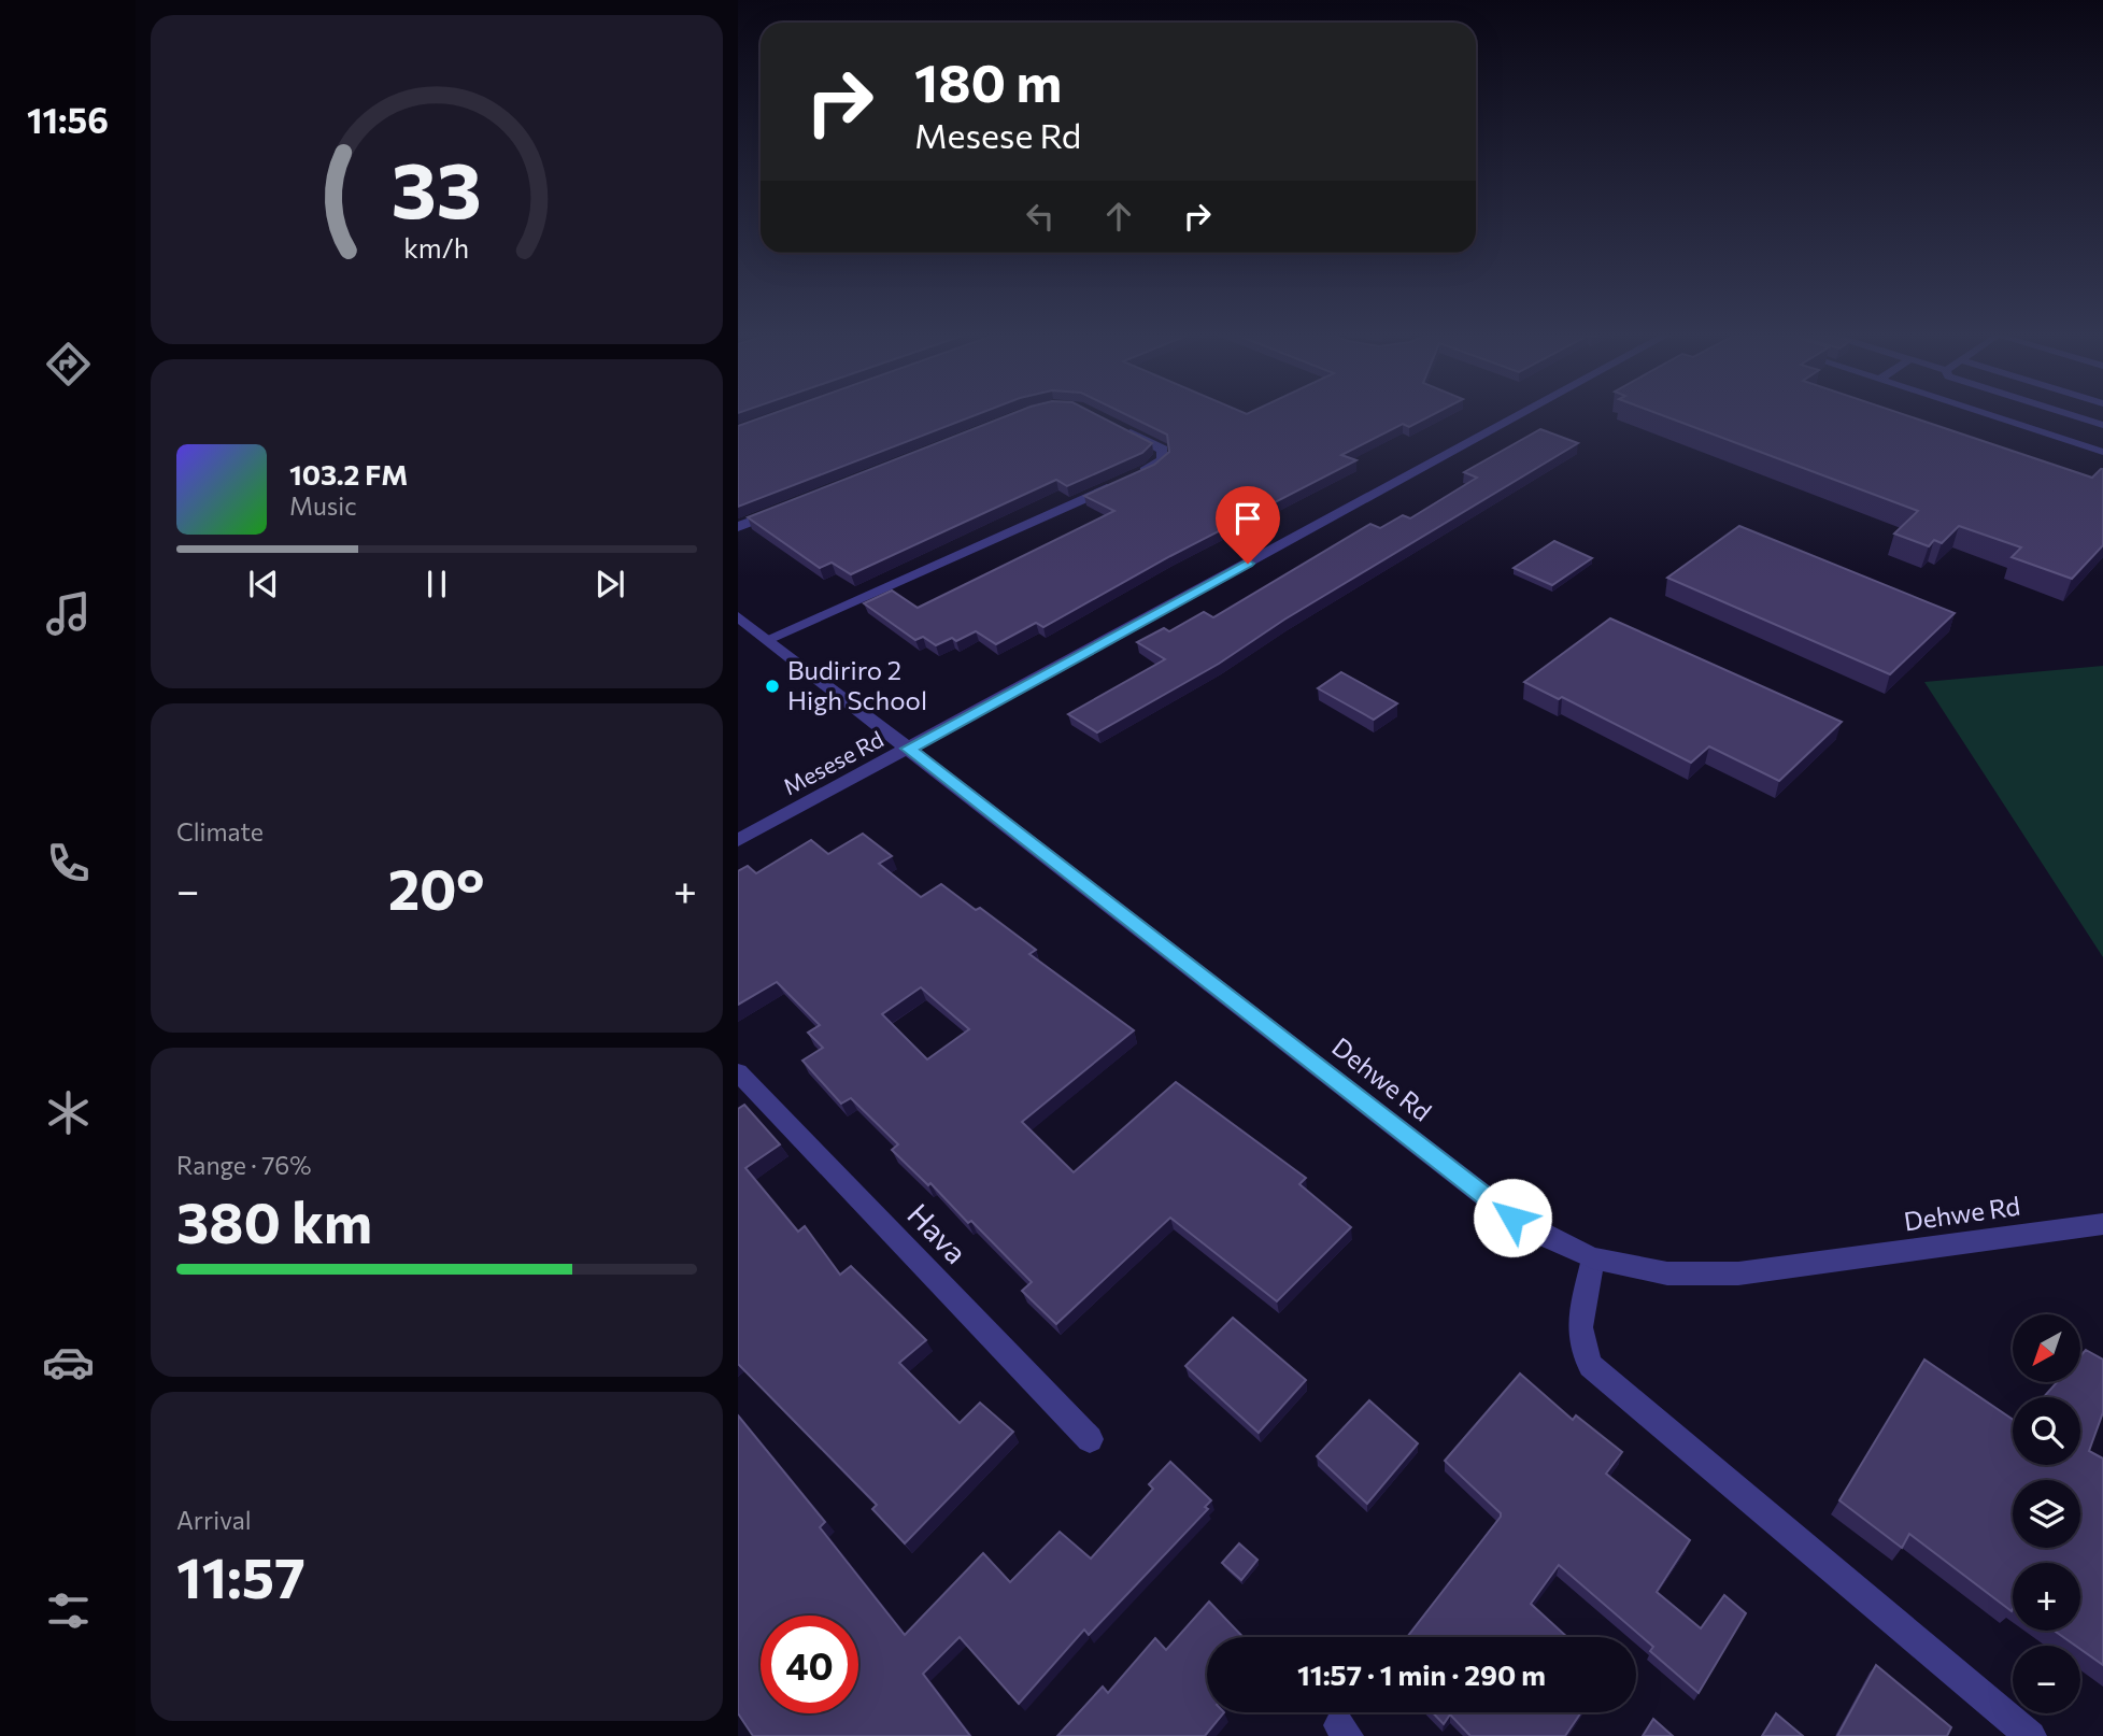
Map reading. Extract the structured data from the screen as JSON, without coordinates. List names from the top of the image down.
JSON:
{
  "streets": {
    "street": ["Mesese Rd", "Dehwe Rd", "Hava"]
  },
  "crossings": [
    ["Mesese Rd", "Dehwe Rd"]
  ],
  "places": ["Budiriro 2 High School"],
  "north": "bottom left",
  "page": {
    "tabs": "11:56",
    "turn": ["180 m", "Mesese Rd"],
    "song": ["103.2 FM", "Music"],
    "tile": [
      "Climate",
      ["Range · 76%", "380 km"],
      ["Arrival", "11:57"]
    ],
    "heat": ["−", "20°", "+"],
    "map_buttons": ["+", "−"],
    "limit": "40",
    "trip": "11:57 · 1 min · 290 m",
    "gauge": ["33", "km/h"]
  }
}
